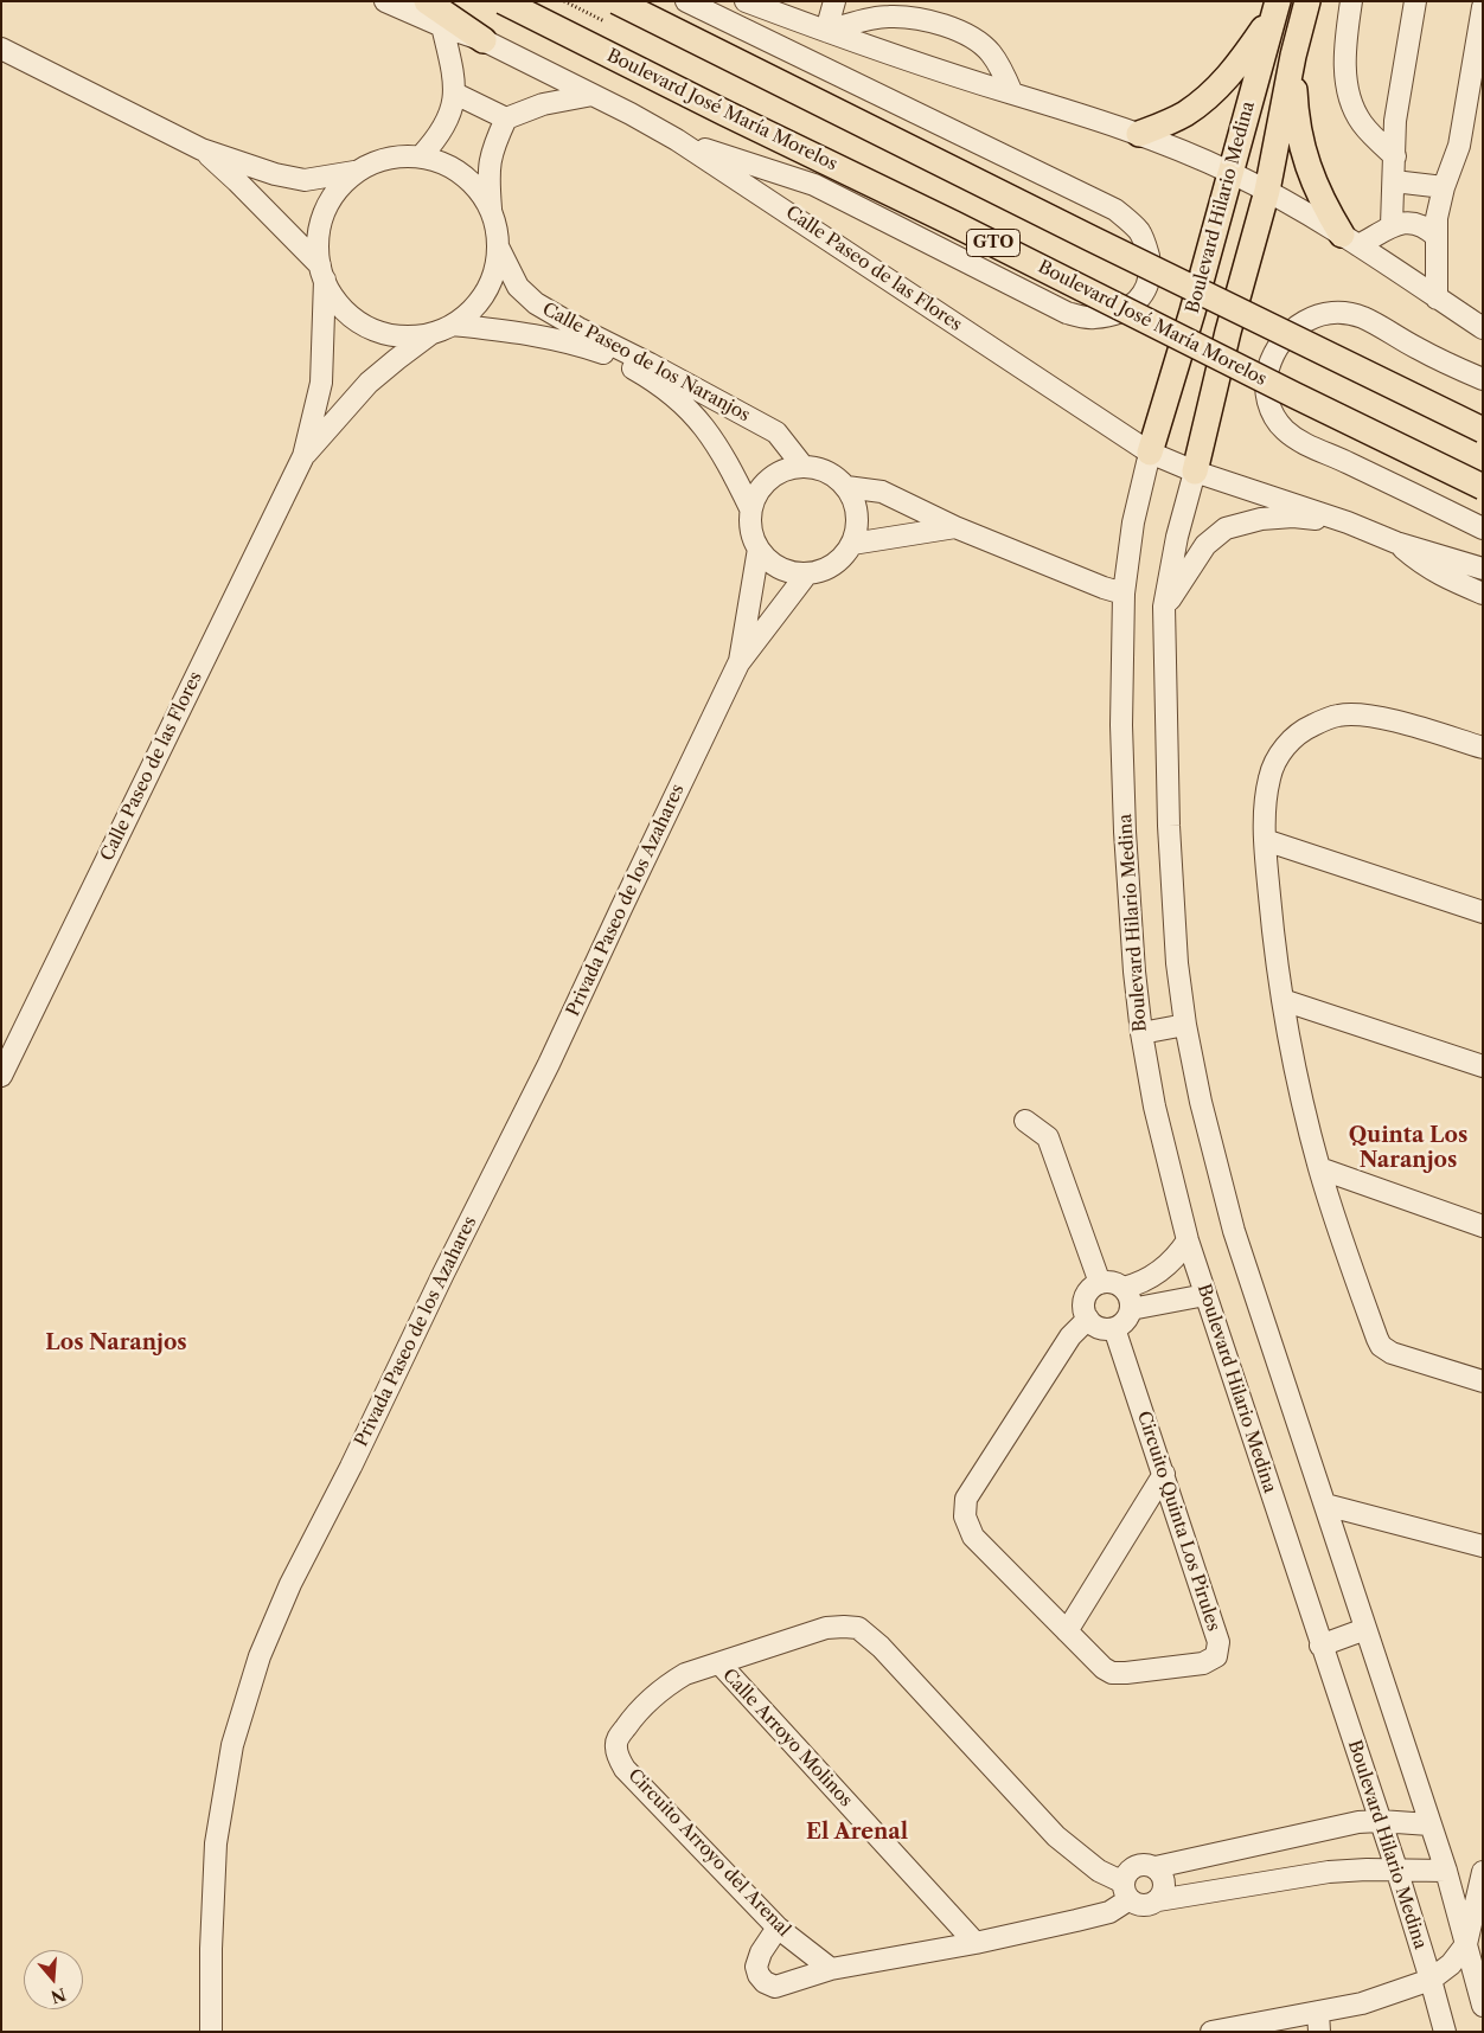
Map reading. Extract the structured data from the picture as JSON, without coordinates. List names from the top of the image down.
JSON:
{
  "streets": {
    "main road": ["Boulevard José María Morelos", "Boulevard Hilario Medina", "GTO"],
    "street": [
      "Calle Paseo de las Flores",
      "Calle Paseo de los Naranjos",
      "Privada Paseo de los Azahares",
      "Circuito Quinta Los Pirules",
      "Calle Arroyo Molinos",
      "Circuito Arroyo del Arenal"
    ]
  },
  "crossings": [
    ["Boulevard Hilario Medina", "Calle Paseo de las Flores"],
    ["Calle Paseo de las Flores", "Calle Paseo de los Naranjos"],
    ["Calle Paseo de los Naranjos", "Privada Paseo de los Azahares"],
    ["Calle Arroyo Molinos", "Circuito Arroyo del Arenal"]
  ],
  "districts": ["Quinta Los Naranjos", "Los Naranjos", "El Arenal"],
  "north": "bottom"
}
